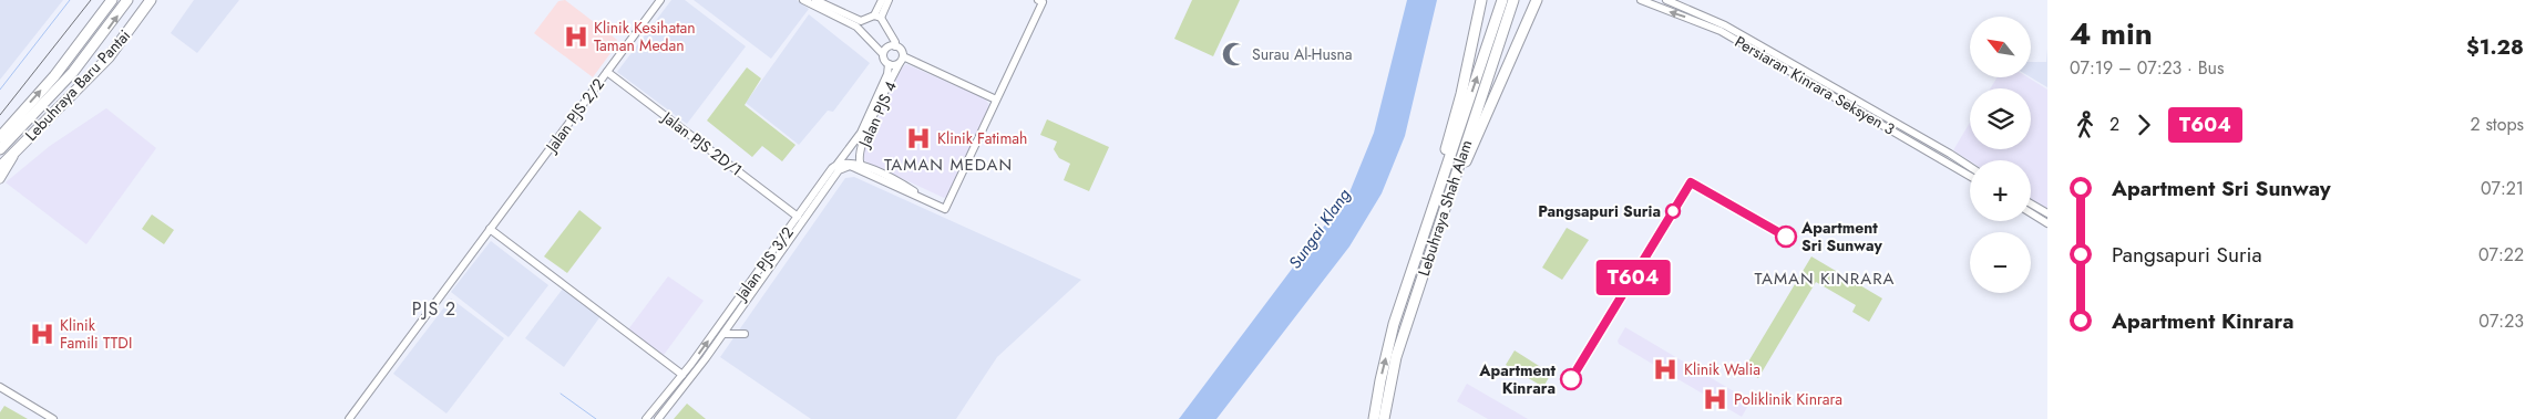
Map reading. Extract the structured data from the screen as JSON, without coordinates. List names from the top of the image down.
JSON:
{
  "streets": {
    "highway": ["Lebuhraya Baru Pantai", "Lebuhraya Shah Alam"],
    "main road": [
      "Persiaran Kinrara Seksyen 3",
      "Jalan PJS 4",
      "Jalan PJS 2/2",
      "Jalan PJS 2D/1",
      "Jalan PJS 3/2"
    ]
  },
  "crossings": [
    ["Jalan PJS 4", "Jalan PJS 3/2"],
    ["Jalan PJS 2/2", "Jalan PJS 2D/1"],
    ["Jalan PJS 2D/1", "Jalan PJS 3/2"]
  ],
  "districts": ["TAMAN MEDAN", "TAMAN KINRARA", "PJS 2"],
  "water": ["Sungai Klang"],
  "places": {
    "hospital": [
      "Klinik Kesihatan Taman Medan",
      "Klinik Fatimah",
      "Klinik Famili TTDI",
      "Klinik Walia",
      "Poliklinik Kinrara"
    ],
    "mosque": ["Surau Al-Husna"],
    "other": ["Pangsapuri Suria", "Apartment Sri Sunway", "Apartment Kinrara"]
  },
  "lines": ["bus line T604"],
  "north": "top left",
  "page": {
    "on_map": "T604",
    "heading": ["4 min", "07:19 – 07:23 · Bus", "$1.28"],
    "map_buttons": ["+", "−"],
    "legs": ["2", "T604", "2 stops"],
    "list": [
      {
        "name": "Apartment Sri Sunway",
        "value": "07:21"
      },
      {
        "name": "Pangsapuri Suria",
        "value": "07:22"
      },
      {
        "name": "Apartment Kinrara",
        "value": "07:23"
      }
    ]
  }
}
